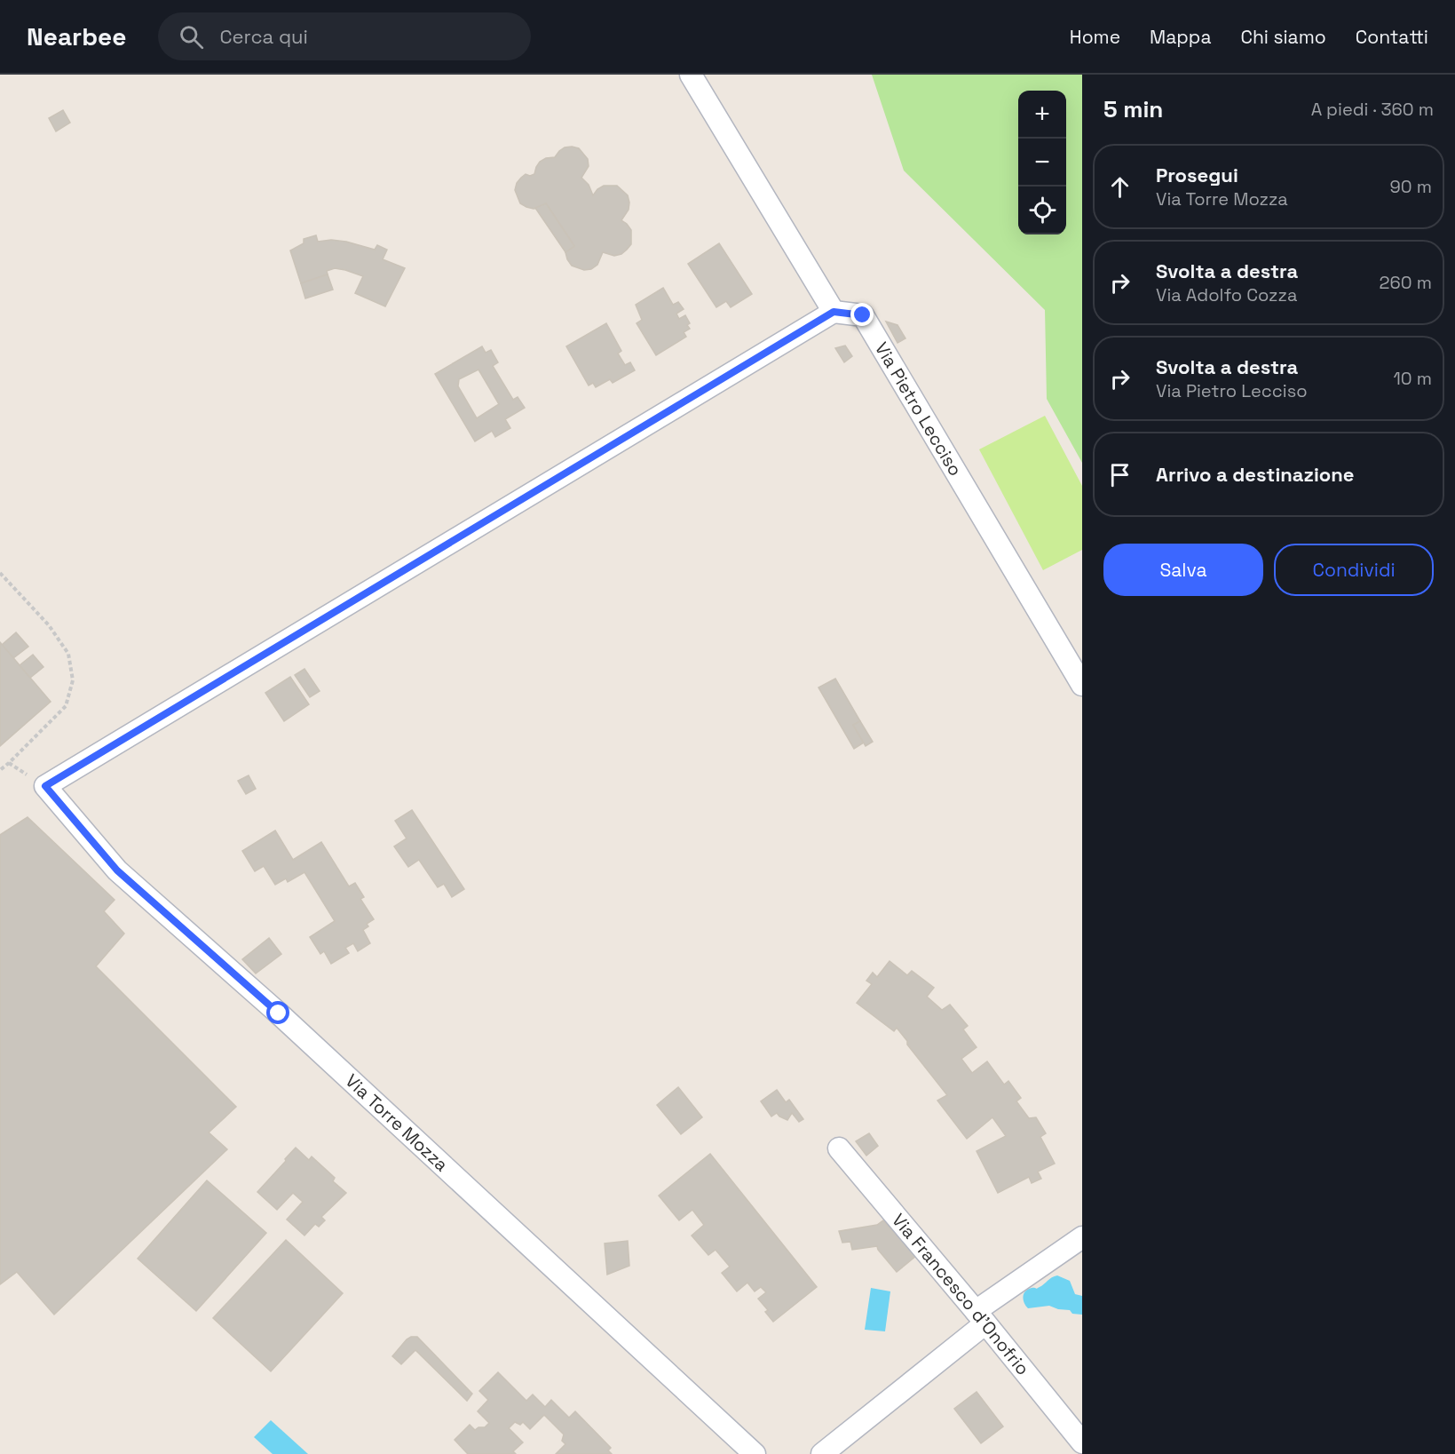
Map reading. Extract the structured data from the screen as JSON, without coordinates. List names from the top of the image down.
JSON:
{
  "streets": {
    "street": ["Via Pietro Lecciso", "Via Torre Mozza", "Via Francesco d'Onofrio"]
  },
  "crossings": [
    ["Via Pietro Lecciso", "Via Torre Mozza"]
  ],
  "page": {
    "header": "Nearbee",
    "search": "Cerca qui",
    "nav": [
      "Home",
      "Mappa",
      "Chi siamo",
      "Contatti"
    ],
    "heading": ["5 min", "A piedi · 360 m"],
    "map_buttons": ["+", "−"],
    "list": [
      ["Prosegui", "Via Torre Mozza", "90 m"],
      ["Svolta a destra", "Via Adolfo Cozza", "260 m"],
      ["Svolta a destra", "Via Pietro Lecciso", "10 m"],
      "Arrivo a destinazione"
    ],
    "buttons": ["Salva", "Condividi"]
  }
}
